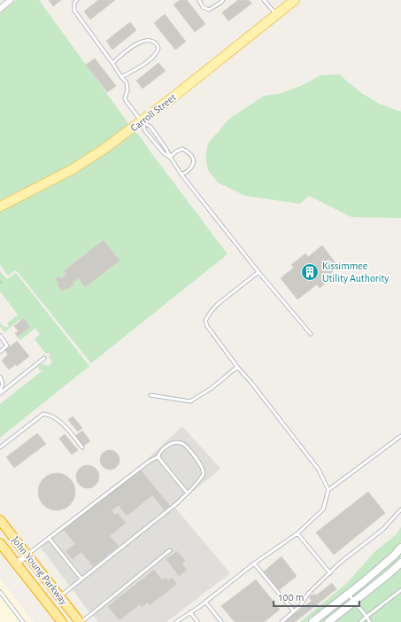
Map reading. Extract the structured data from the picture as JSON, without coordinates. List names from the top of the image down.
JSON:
{
  "streets": {
    "highway": ["John Young Parkway"],
    "main road": ["Carroll Street"]
  },
  "places": {
    "building": ["Kissimmee Utility Authority"]
  },
  "scale_bar": "100 m"
}
